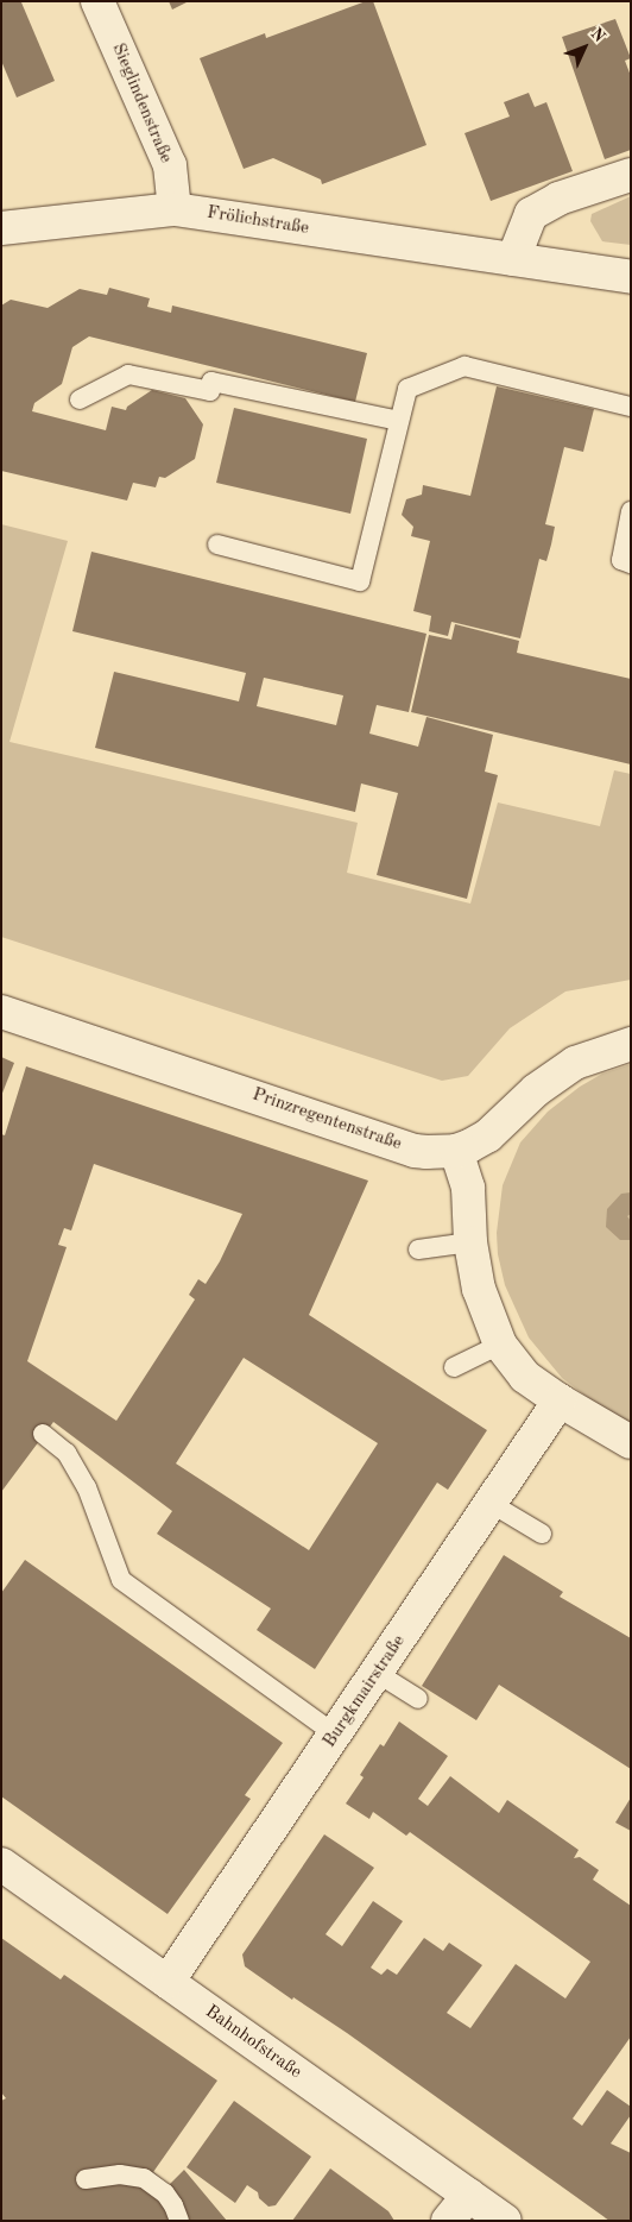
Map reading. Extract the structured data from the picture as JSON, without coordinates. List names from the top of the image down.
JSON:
{
  "streets": {
    "street": [
      "Sieglindenstraße",
      "Frölichstraße",
      "Prinzregentenstraße",
      "Burgkmairstraße",
      "Bahnhofstraße"
    ]
  },
  "crossings": [
    ["Sieglindenstraße", "Frölichstraße"],
    ["Burgkmairstraße", "Bahnhofstraße"]
  ],
  "north": "top right"
}
